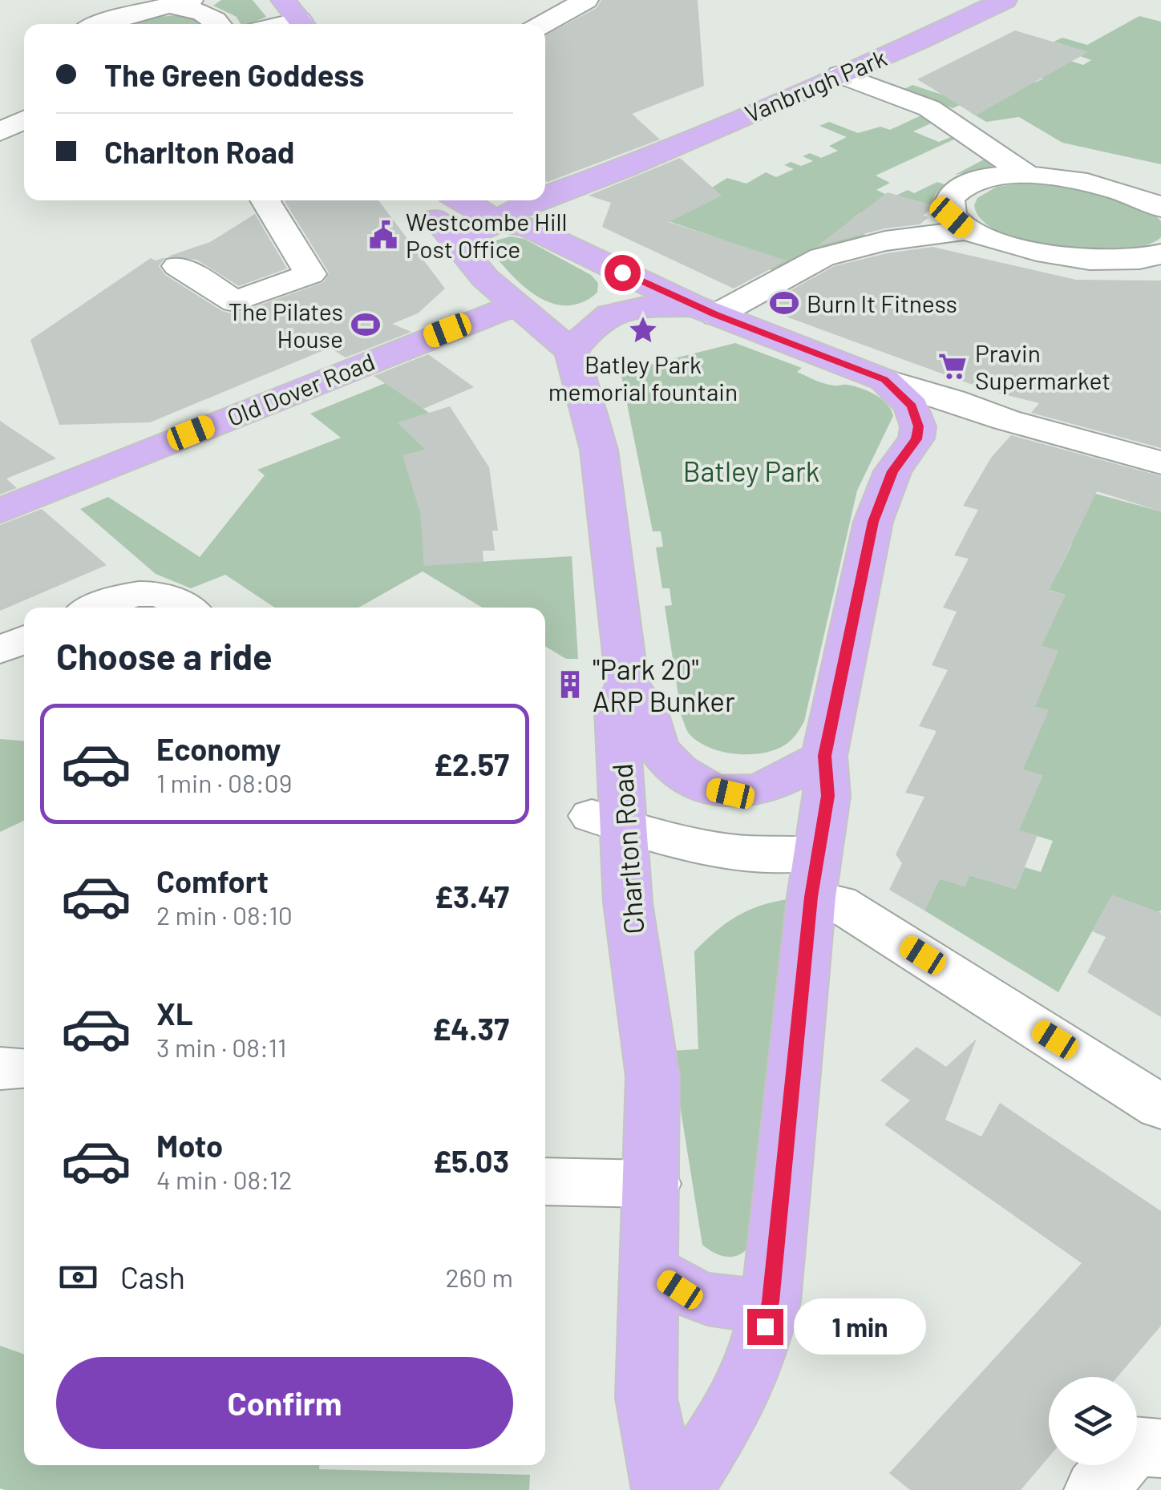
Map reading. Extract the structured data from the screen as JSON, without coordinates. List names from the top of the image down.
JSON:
{
  "streets": {
    "main road": ["Vanbrugh Park", "Old Dover Road", "Charlton Road"]
  },
  "parks": ["Batley Park"],
  "places": {
    "public building": ["Westcombe Hill Post Office"],
    "sports": ["Burn It Fitness", "The Pilates House"],
    "place": ["Batley Park memorial fountain"],
    "supermarket": ["Pravin Supermarket"],
    "building": ["\"Park 20\" ARP Bunker"]
  },
  "page": {
    "banner": ["The Green Goddess", "Charlton Road"],
    "heading": "Choose a ride",
    "list": [
      {
        "name": "Economy",
        "note": "1 min · 08:09",
        "value": "£2.57"
      },
      {
        "name": "Comfort",
        "note": "2 min · 08:10",
        "value": "£3.47"
      },
      {
        "name": "XL",
        "note": "3 min · 08:11",
        "value": "£4.37"
      },
      {
        "name": "Moto",
        "note": "4 min · 08:12",
        "value": "£5.03"
      }
    ],
    "pay": ["Cash", "260 m"],
    "bubble": "1 min",
    "buttons": "Confirm"
  }
}
